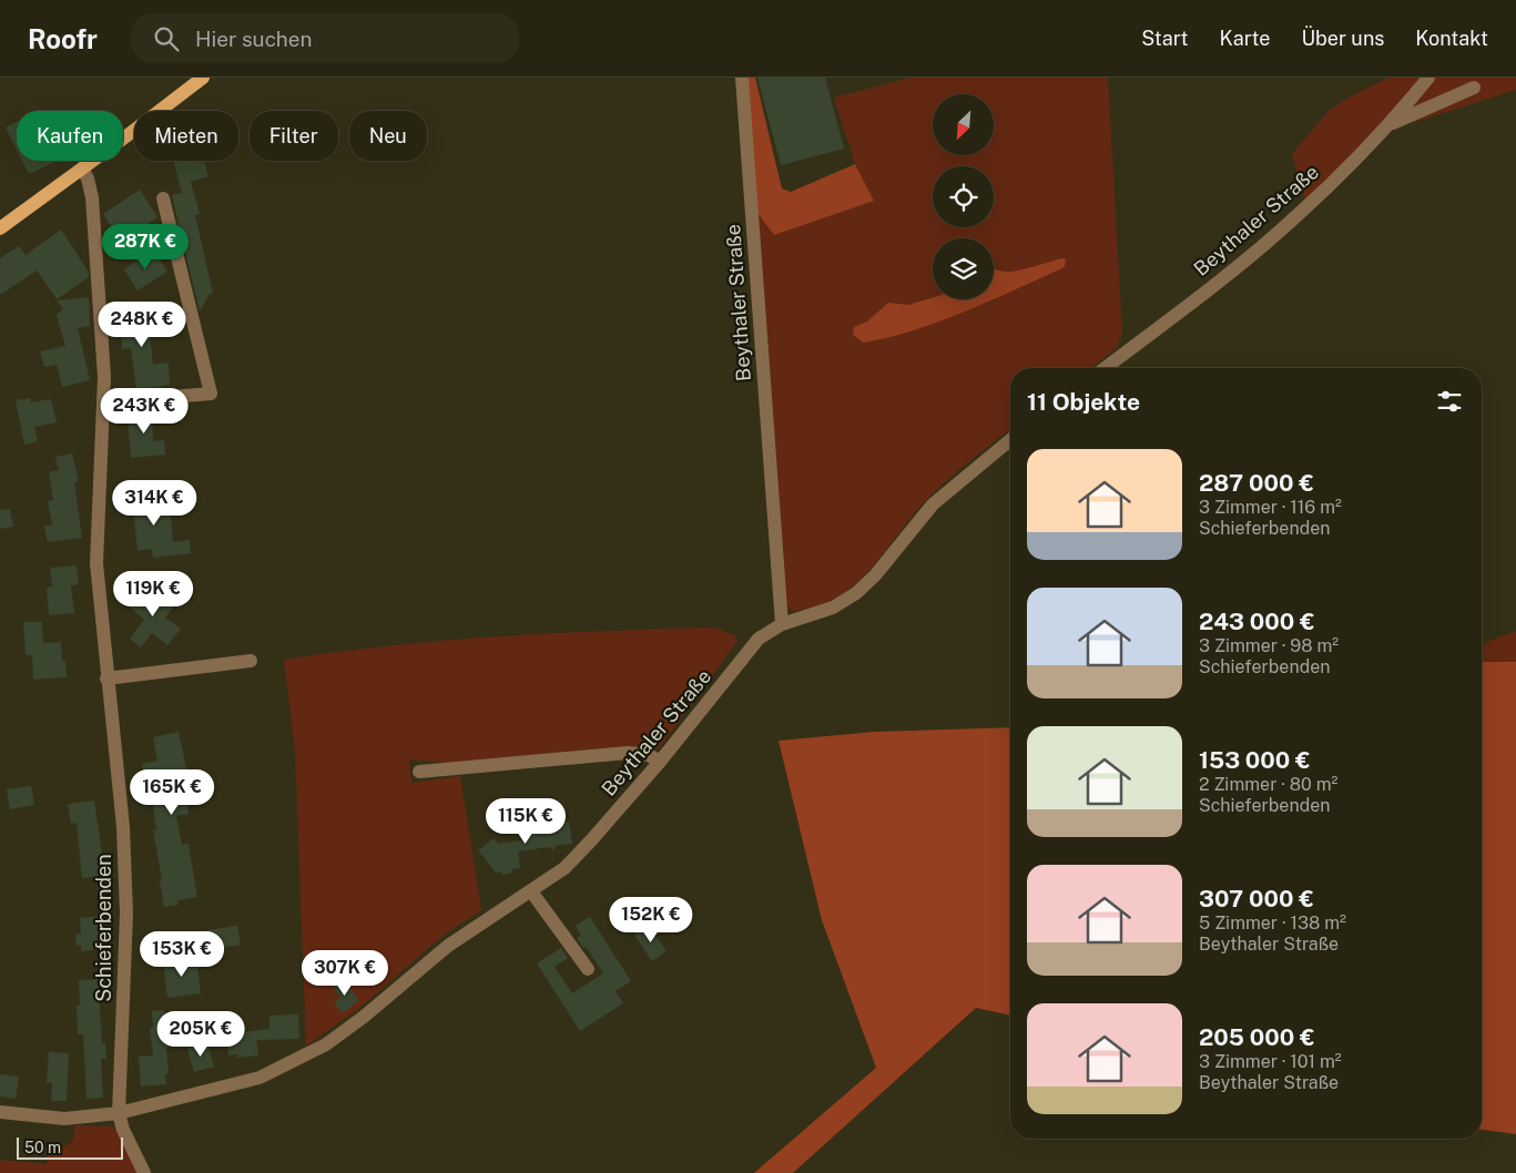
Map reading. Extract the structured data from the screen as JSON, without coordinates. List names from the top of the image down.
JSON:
{
  "streets": {
    "street": ["Beythaler Straße", "Schieferbenden"]
  },
  "crossings": [
    ["Beythaler Straße", "Schieferbenden"]
  ],
  "scale_bar": "50 m",
  "north": "bottom left",
  "page": {
    "header": "Roofr",
    "search": "Hier suchen",
    "nav": [
      "Start",
      "Karte",
      "Über uns",
      "Kontakt"
    ],
    "chip": [
      "Kaufen",
      "Mieten",
      "Filter",
      "Neu"
    ],
    "price": [
      "287K €",
      "248K €",
      "243K €",
      "314K €",
      "119K €",
      "165K €",
      "115K €",
      "152K €",
      "153K €",
      "307K €",
      "205K €"
    ],
    "heading": "11 Objekte",
    "list": [
      {
        "name": "287 000 €",
        "note": "3 Zimmer · 116 m² · Schieferbenden"
      },
      {
        "name": "243 000 €",
        "note": "3 Zimmer · 98 m² · Schieferbenden"
      },
      {
        "name": "153 000 €",
        "note": "2 Zimmer · 80 m² · Schieferbenden"
      },
      {
        "name": "307 000 €",
        "note": "5 Zimmer · 138 m² · Beythaler Straße"
      },
      {
        "name": "205 000 €",
        "note": "3 Zimmer · 101 m² · Beythaler Straße"
      }
    ],
    "scale": "50 m"
  }
}
